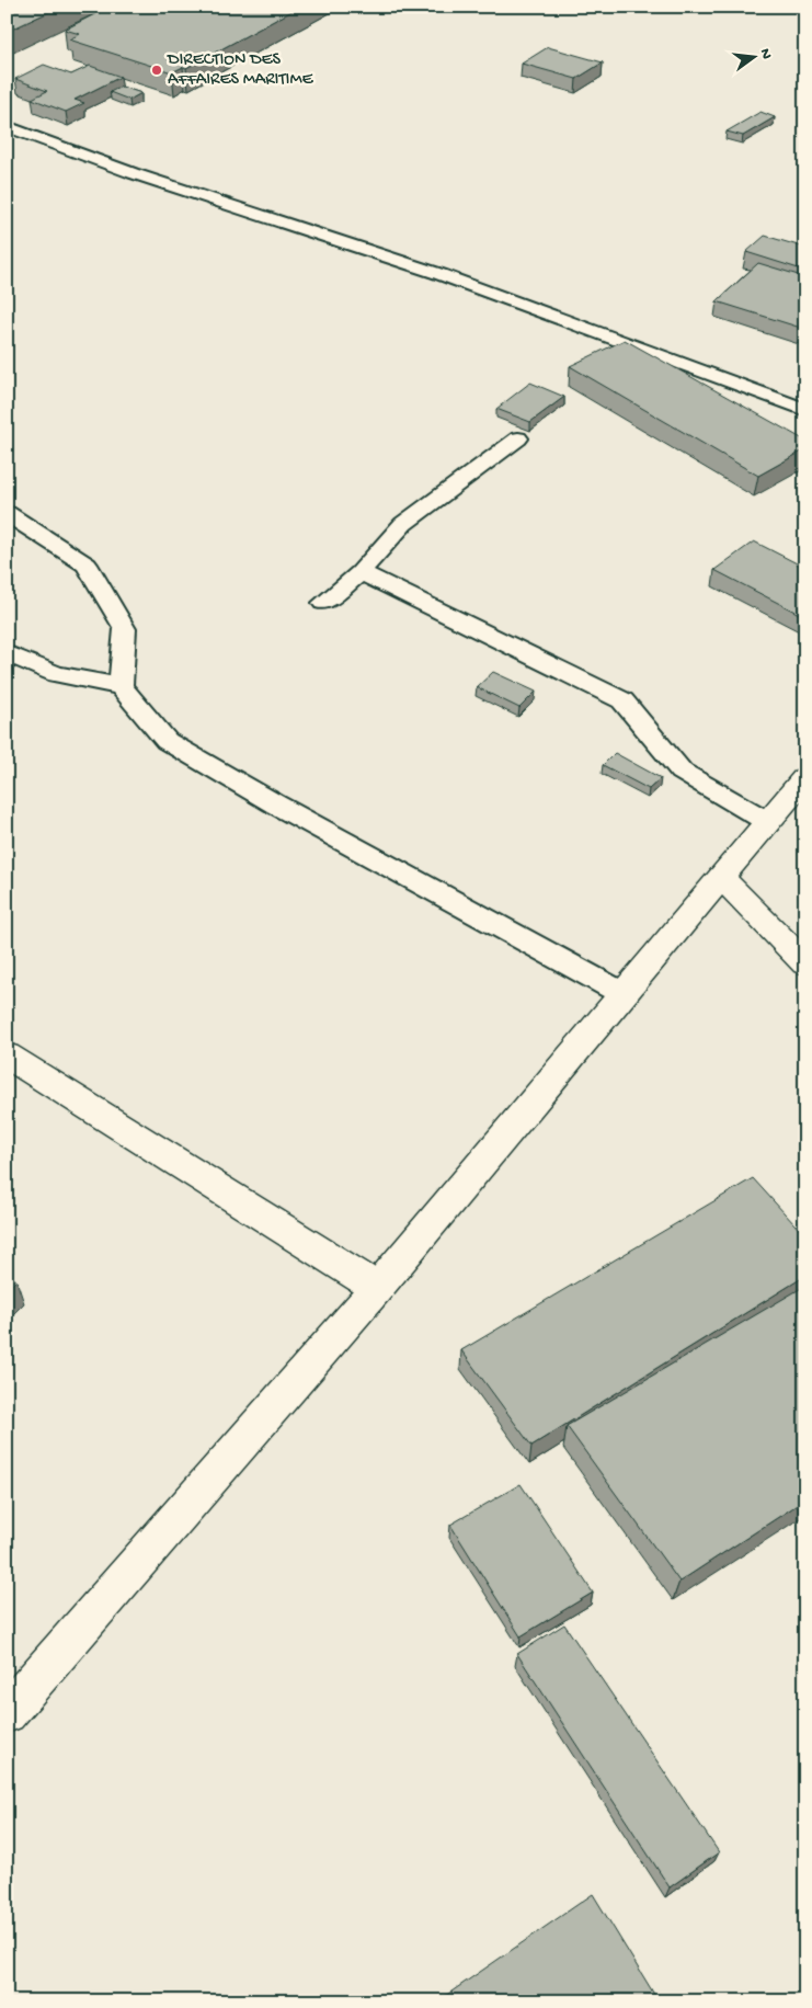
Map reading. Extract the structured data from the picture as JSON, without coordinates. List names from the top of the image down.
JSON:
{
  "places": ["DIRECTION DES AFFAIRES MARITIME"],
  "north": "right"
}
